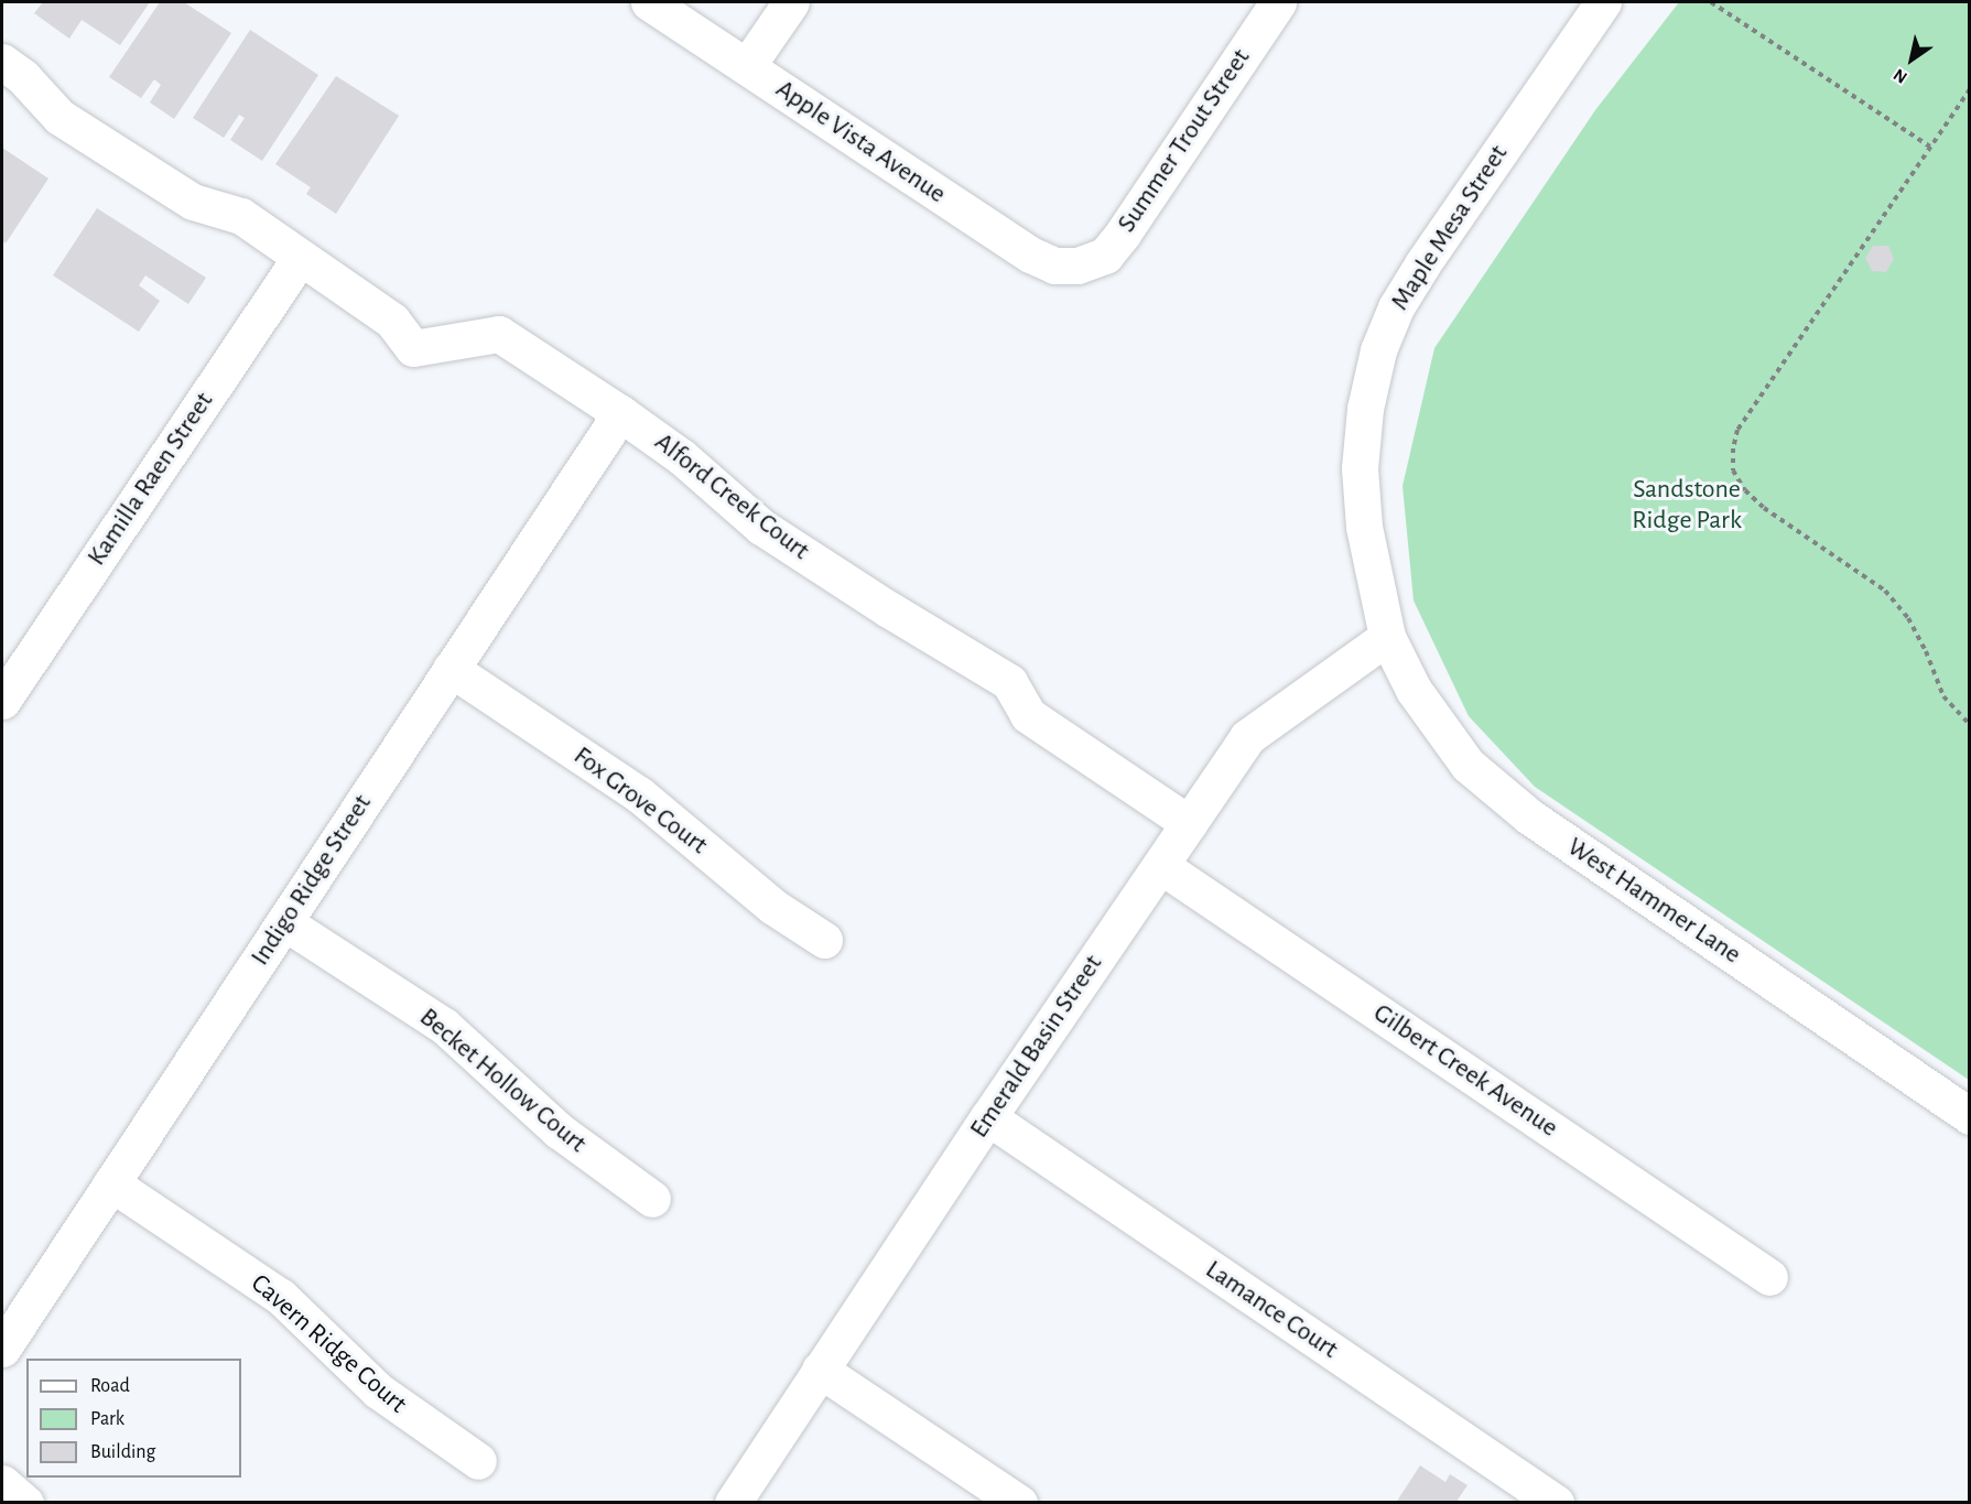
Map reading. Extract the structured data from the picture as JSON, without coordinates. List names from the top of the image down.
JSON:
{
  "streets": {
    "street": [
      "Summer Trout Street",
      "Apple Vista Avenue",
      "Maple Mesa Street",
      "Kamilla Raen Street",
      "Alford Creek Court",
      "Fox Grove Court",
      "Indigo Ridge Street",
      "West Hammer Lane",
      "Emerald Basin Street",
      "Gilbert Creek Avenue",
      "Becket Hollow Court",
      "Lamance Court",
      "Cavern Ridge Court"
    ]
  },
  "crossings": [
    ["Summer Trout Street", "Apple Vista Avenue"],
    ["Maple Mesa Street", "West Hammer Lane"],
    ["Maple Mesa Street", "Emerald Basin Street"],
    ["Kamilla Raen Street", "Alford Creek Court"],
    ["Alford Creek Court", "Indigo Ridge Street"],
    ["Alford Creek Court", "Emerald Basin Street"],
    ["Fox Grove Court", "Indigo Ridge Street"],
    ["Indigo Ridge Street", "Becket Hollow Court"],
    ["Indigo Ridge Street", "Cavern Ridge Court"],
    ["West Hammer Lane", "Emerald Basin Street"],
    ["Emerald Basin Street", "Gilbert Creek Avenue"],
    ["Emerald Basin Street", "Lamance Court"]
  ],
  "parks": ["Sandstone Ridge Park"],
  "legend": ["Road", "Park", "Building"],
  "north": "bottom left"
}
